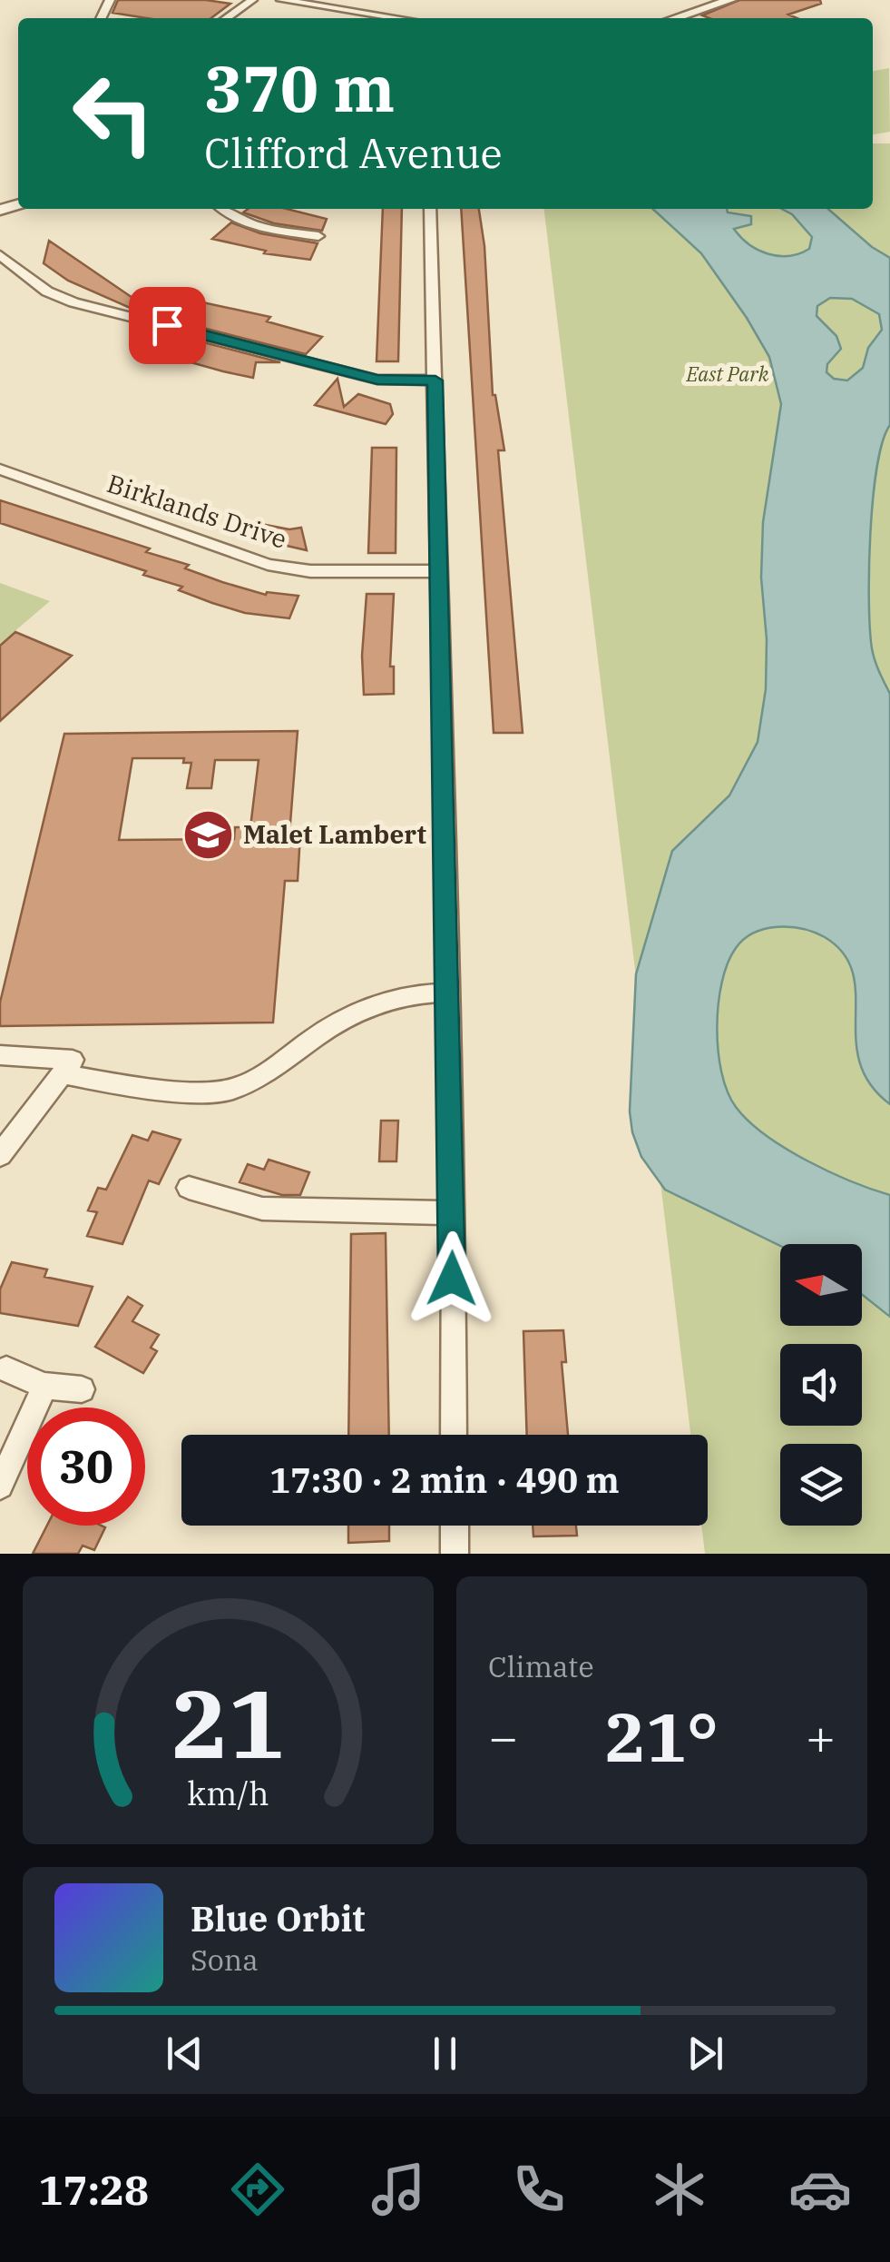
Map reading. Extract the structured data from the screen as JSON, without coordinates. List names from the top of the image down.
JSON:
{
  "streets": {
    "street": ["Birklands Drive"]
  },
  "parks": ["East Park"],
  "places": {
    "school or university": ["Malet Lambert"]
  },
  "north": "left",
  "page": {
    "turn": ["370 m", "Clifford Avenue"],
    "limit": "30",
    "trip": "17:30 · 2 min · 490 m",
    "tile": "Climate",
    "heat": ["−", "21°", "+"],
    "song": ["Blue Orbit", "Sona"],
    "tabs": "17:28",
    "gauge": ["21", "km/h"]
  }
}
